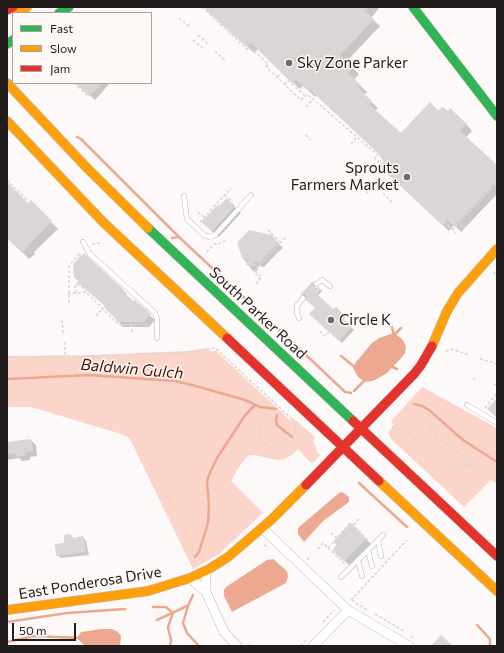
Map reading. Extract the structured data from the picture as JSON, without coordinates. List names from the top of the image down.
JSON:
{
  "streets": {
    "main road": ["South Parker Road", "East Ponderosa Drive"]
  },
  "crossings": [
    ["South Parker Road", "East Ponderosa Drive"]
  ],
  "water": ["Baldwin Gulch"],
  "places": ["Sky Zone Parker", "Sprouts Farmers Market", "Circle K"],
  "legend": ["Fast", "Slow", "Jam"],
  "scale_bar": "50 m"
}
